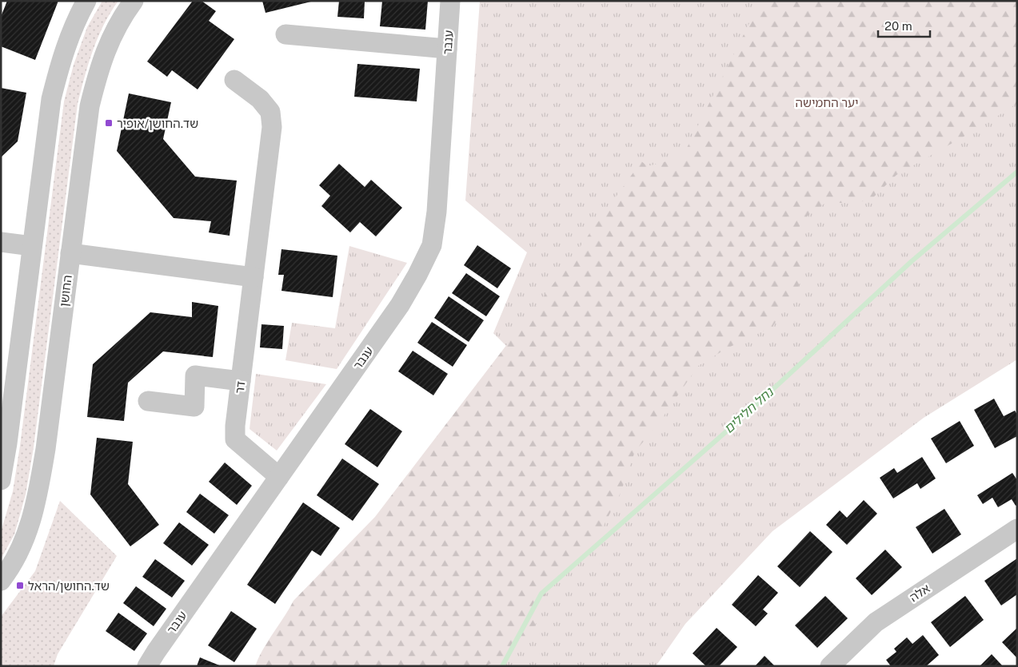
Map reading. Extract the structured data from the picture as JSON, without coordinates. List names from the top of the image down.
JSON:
{
  "streets": {
    "street": [
      "ענבר",
      "החושן",
      "דר",
      "אלה"
    ]
  },
  "crossings": [
    ["ענבר", "דר"]
  ],
  "water": ["נחל חלילים"],
  "parks": ["יער החמישה"],
  "places": {
    "transit": ["שד.החושן/אופיר", "שד.החושן/הראל"]
  },
  "scale_bar": "20 m"
}
